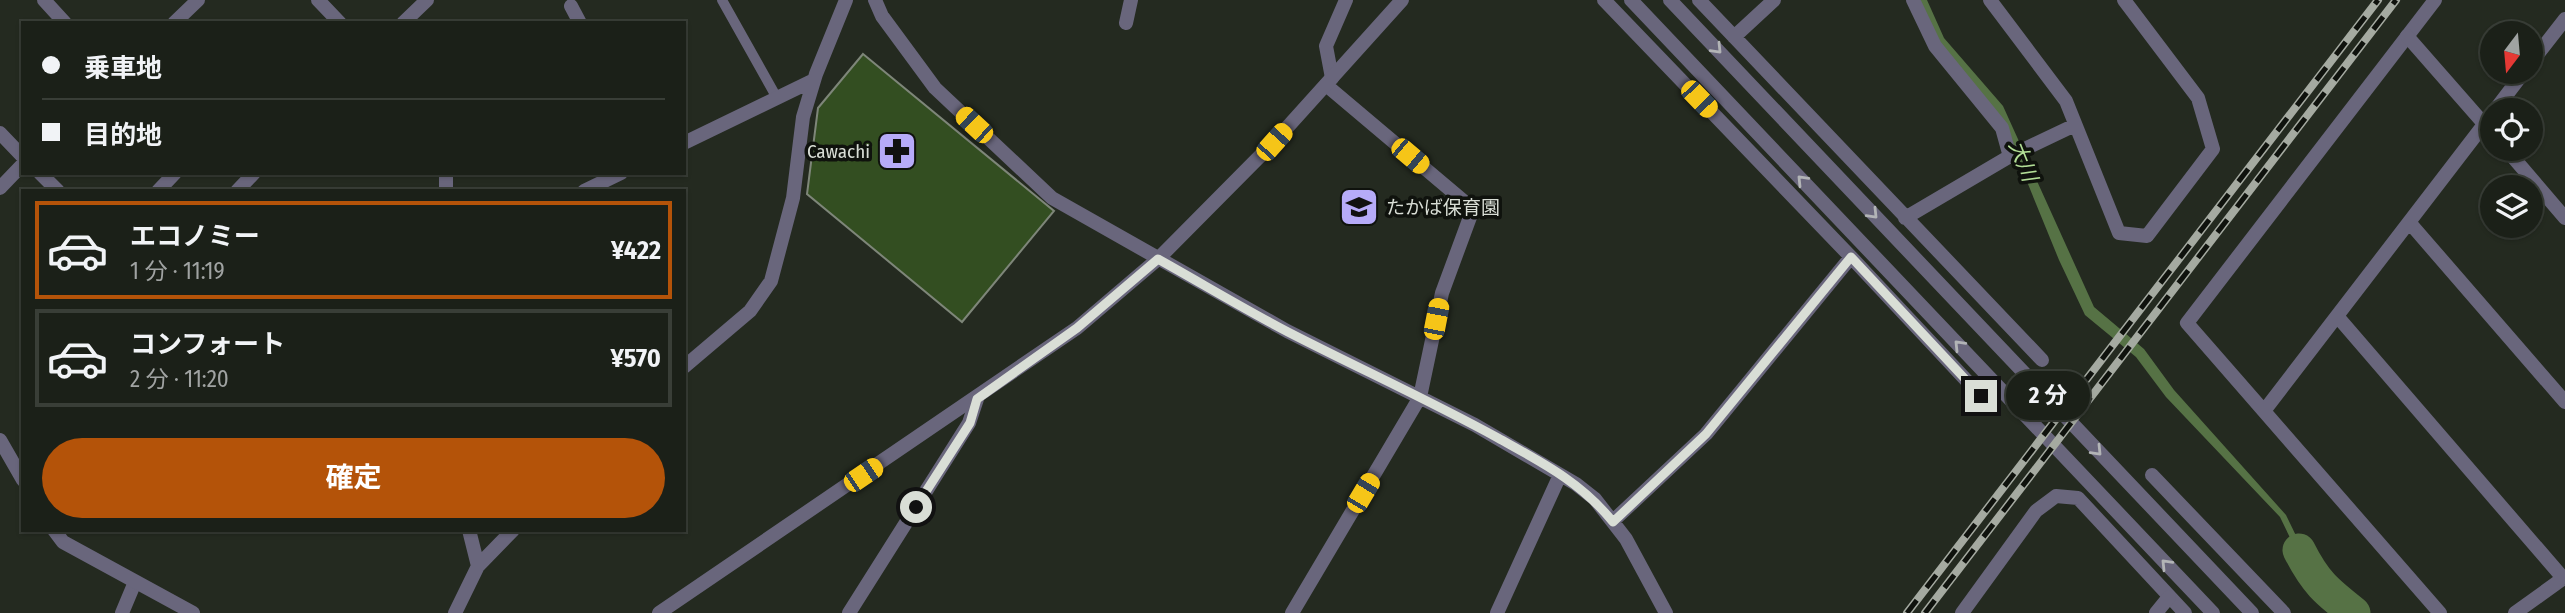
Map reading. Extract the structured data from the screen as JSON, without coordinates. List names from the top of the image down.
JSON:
{
  "water": ["大川"],
  "places": {
    "pharmacy": ["Cawachi"],
    "school or university": ["たかば保育園"]
  },
  "north": "bottom",
  "page": {
    "banner": ["乗車地", "目的地"],
    "list": [
      {
        "name": "エコノミー",
        "note": "1 分 · 11:19",
        "value": "¥422"
      },
      {
        "name": "コンフォート",
        "note": "2 分 · 11:20",
        "value": "¥570"
      }
    ],
    "bubble": "2 分",
    "buttons": "確定"
  }
}
